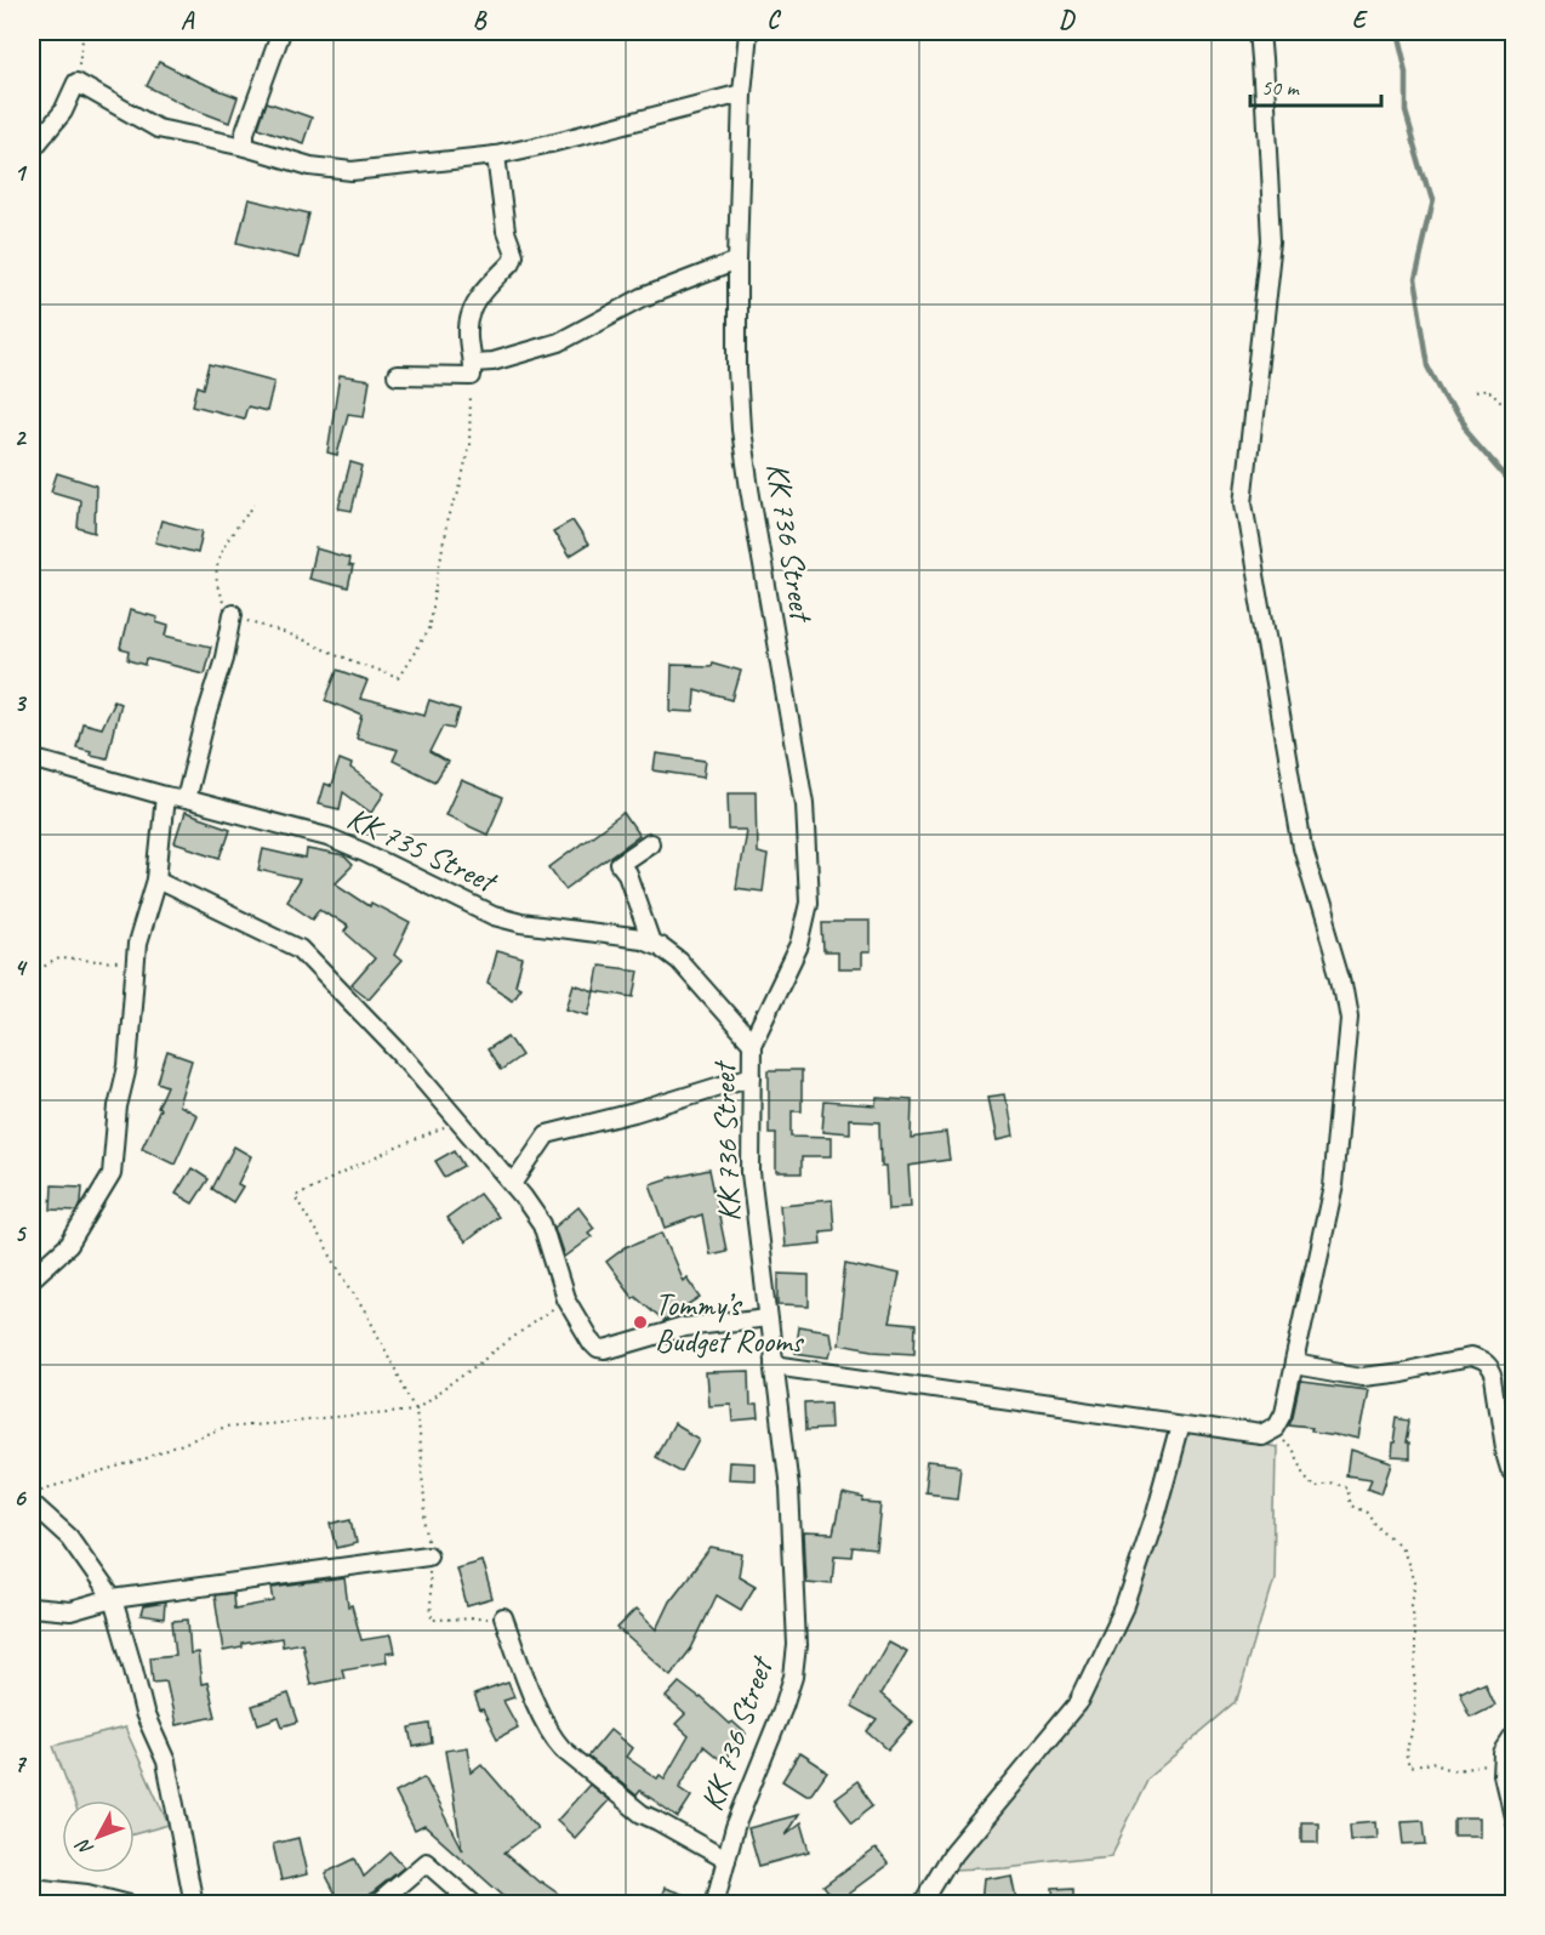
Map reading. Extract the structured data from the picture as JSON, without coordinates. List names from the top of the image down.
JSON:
{
  "streets": {
    "street": ["KK 736 Street", "KK 735 Street"]
  },
  "crossings": [
    ["KK 736 Street", "KK 735 Street"]
  ],
  "places": ["Tommy’s Budget Rooms"],
  "scale_bar": "50 m",
  "north": "bottom left",
  "grid": {
    "columns": [
      "A",
      "B",
      "C",
      "D",
      "E"
    ],
    "rows": [
      "1",
      "2",
      "3",
      "4",
      "5",
      "6",
      "7"
    ]
  }
}
